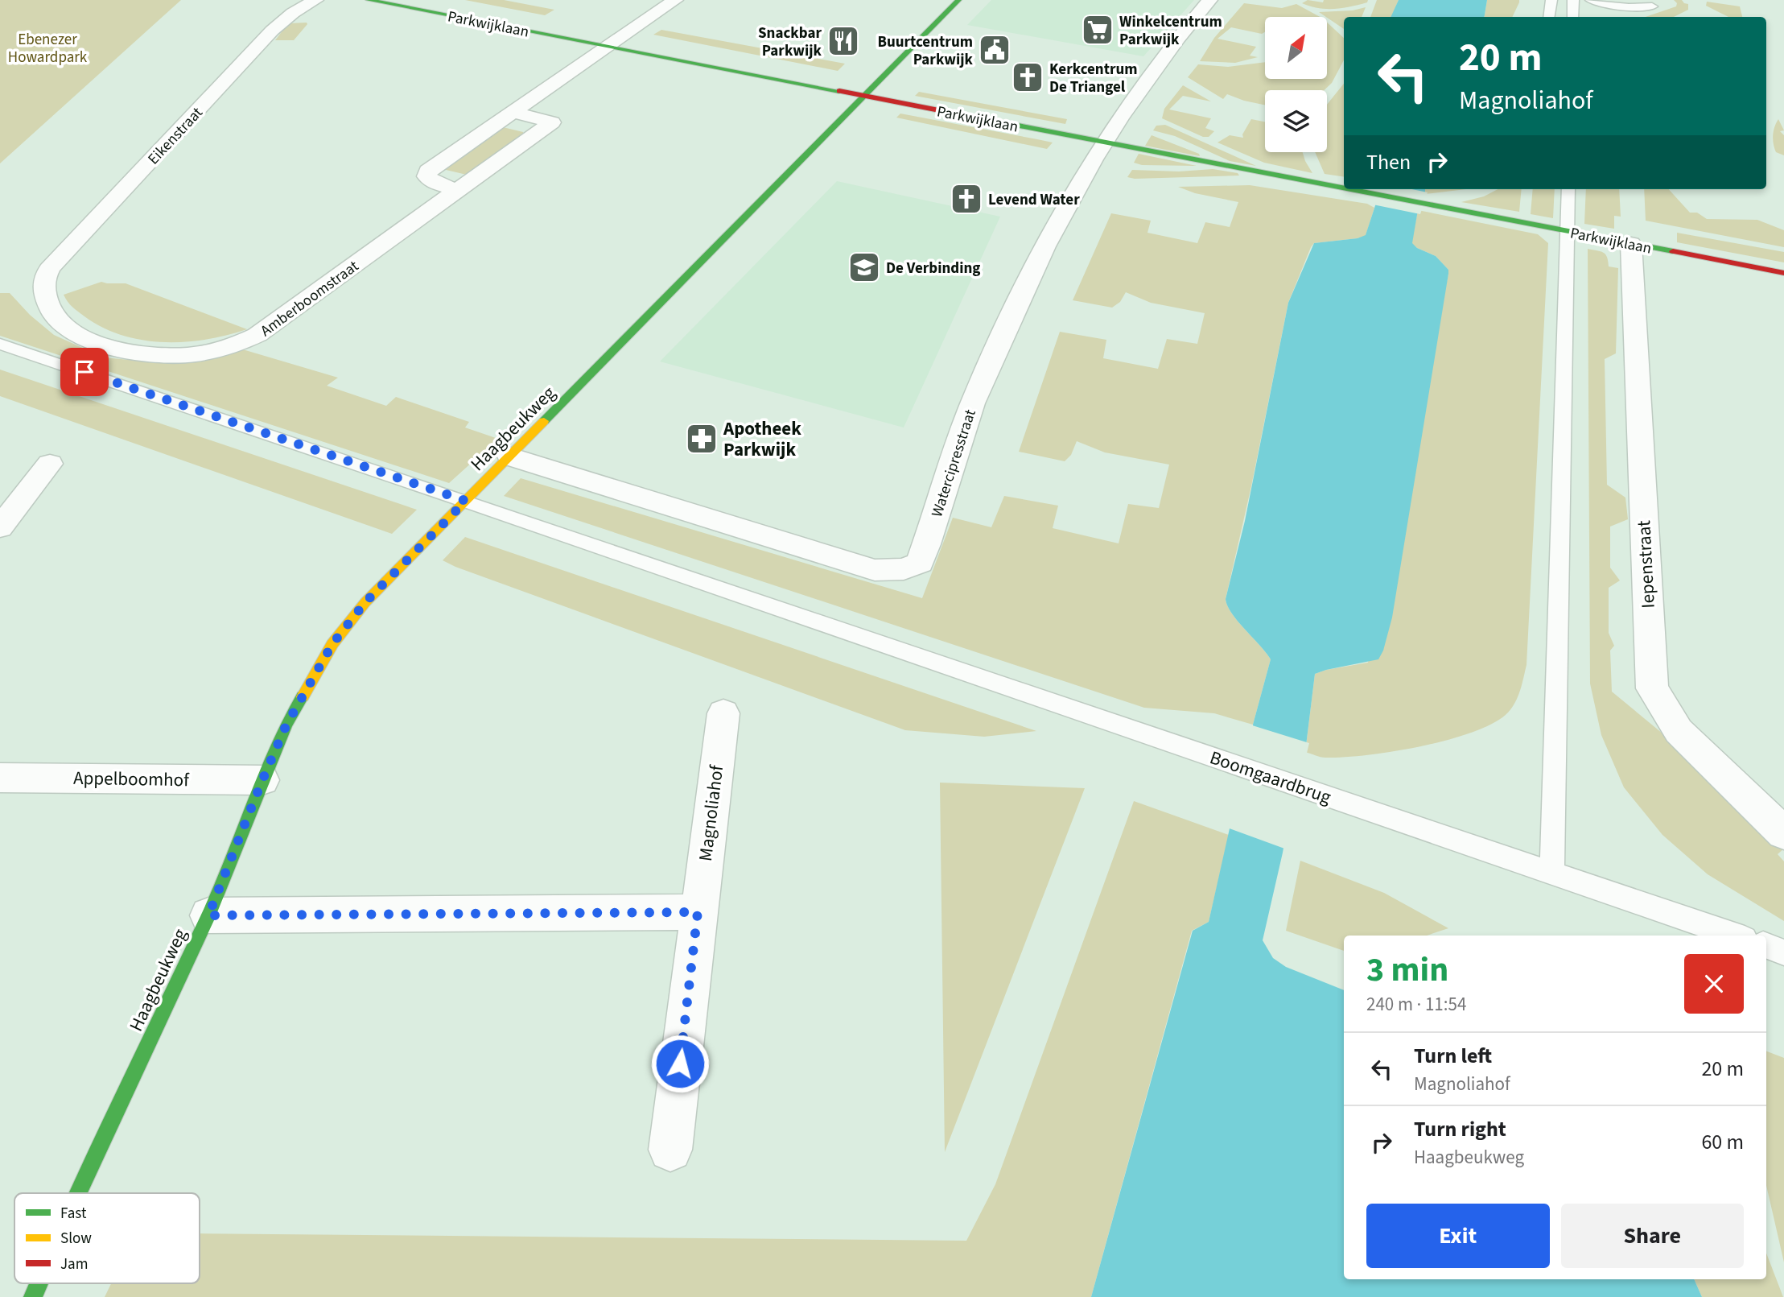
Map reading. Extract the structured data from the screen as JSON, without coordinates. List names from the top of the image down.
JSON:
{
  "streets": {
    "street": [
      "Parkwijklaan",
      "Eikenstraat",
      "Amberboomstraat",
      "Haagbeukweg",
      "Watercipresstraat",
      "Iepenstraat",
      "Appelboomhof",
      "Magnoliahof"
    ],
    "lane": ["Boomgaardbrug"]
  },
  "crossings": [
    ["Parkwijklaan", "Haagbeukweg"],
    ["Parkwijklaan", "Watercipresstraat"],
    ["Parkwijklaan", "Iepenstraat"],
    ["Eikenstraat", "Amberboomstraat"],
    ["Haagbeukweg", "Watercipresstraat"],
    ["Haagbeukweg", "Boomgaardbrug"],
    ["Haagbeukweg", "Appelboomhof"]
  ],
  "parks": ["Ebenezer Howardpark"],
  "places": {
    "supermarket": ["Winkelcentrum Parkwijk"],
    "restaurant": ["Snackbar Parkwijk"],
    "public building": ["Buurtcentrum Parkwijk"],
    "church": ["Kerkcentrum De Triangel", "Levend Water"],
    "school or university": ["De Verbinding"],
    "pharmacy": ["Apotheek Parkwijk"]
  },
  "legend": ["Fast", "Slow", "Jam"],
  "north": "top right",
  "page": {
    "turn": ["20 m", "Magnoliahof"],
    "then": "Then",
    "heading": ["3 min", "240 m · 11:54"],
    "list": [
      {
        "name": "Turn left",
        "note": "Magnoliahof",
        "value": "20 m"
      },
      {
        "name": "Turn right",
        "note": "Haagbeukweg",
        "value": "60 m"
      }
    ],
    "buttons": ["Exit", "Share"]
  }
}
